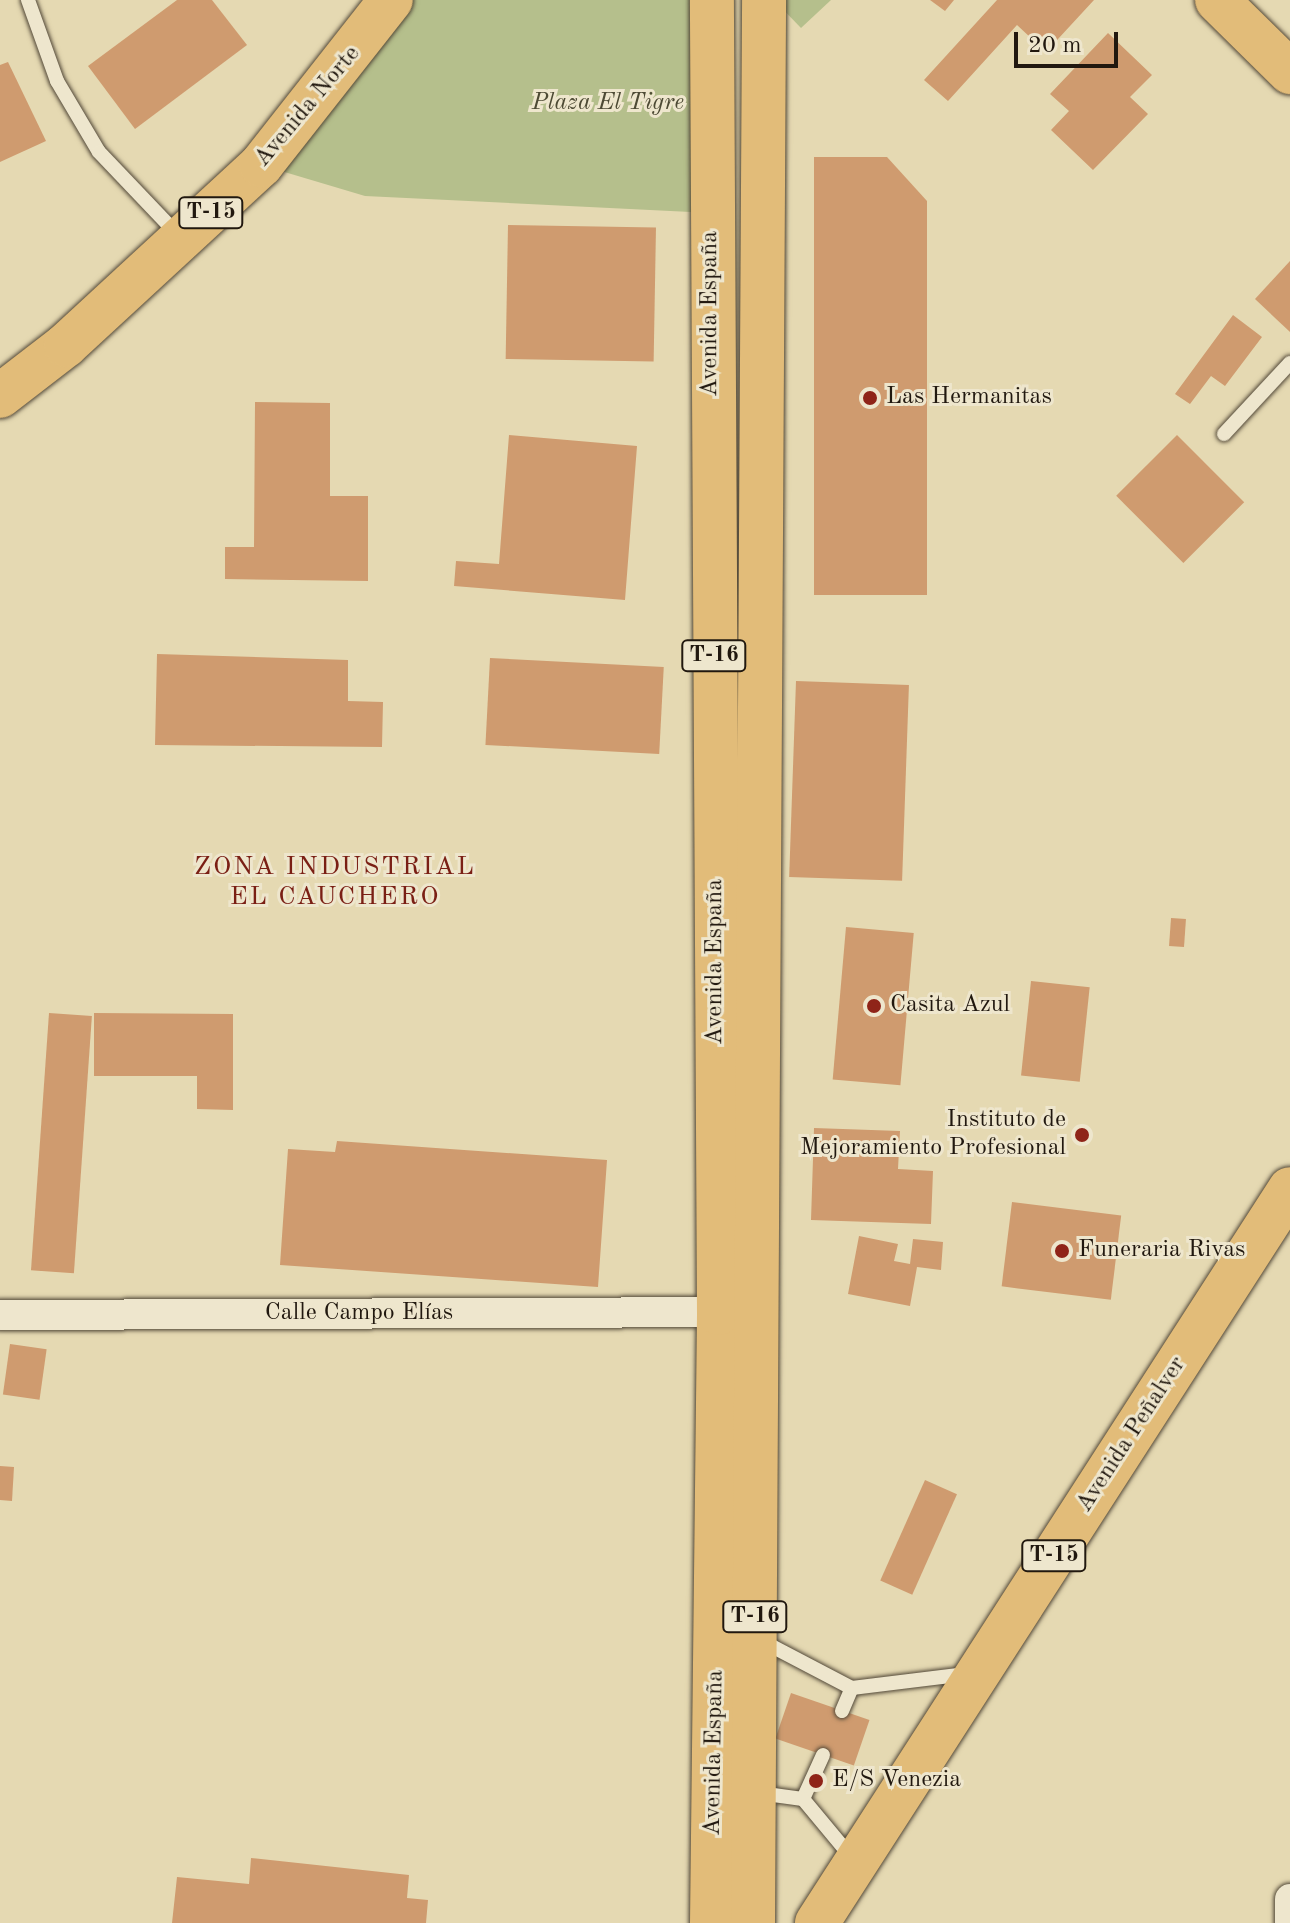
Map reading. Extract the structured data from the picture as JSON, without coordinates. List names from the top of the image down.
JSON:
{
  "streets": {
    "main road": [
      "Avenida Norte",
      "T-15",
      "Avenida España",
      "T-16",
      "Avenida Peñalver"
    ],
    "street": ["Calle Campo Elías"]
  },
  "crossings": [
    ["Avenida España", "Calle Campo Elías"]
  ],
  "districts": ["ZONA INDUSTRIAL EL CAUCHERO"],
  "parks": ["Plaza El Tigre"],
  "places": [
    "Las Hermanitas",
    "Casita Azul",
    "Instituto de Mejoramiento Profesional",
    "Funeraria Rivas",
    "E/S Venezia"
  ],
  "scale_bar": "20 m"
}
